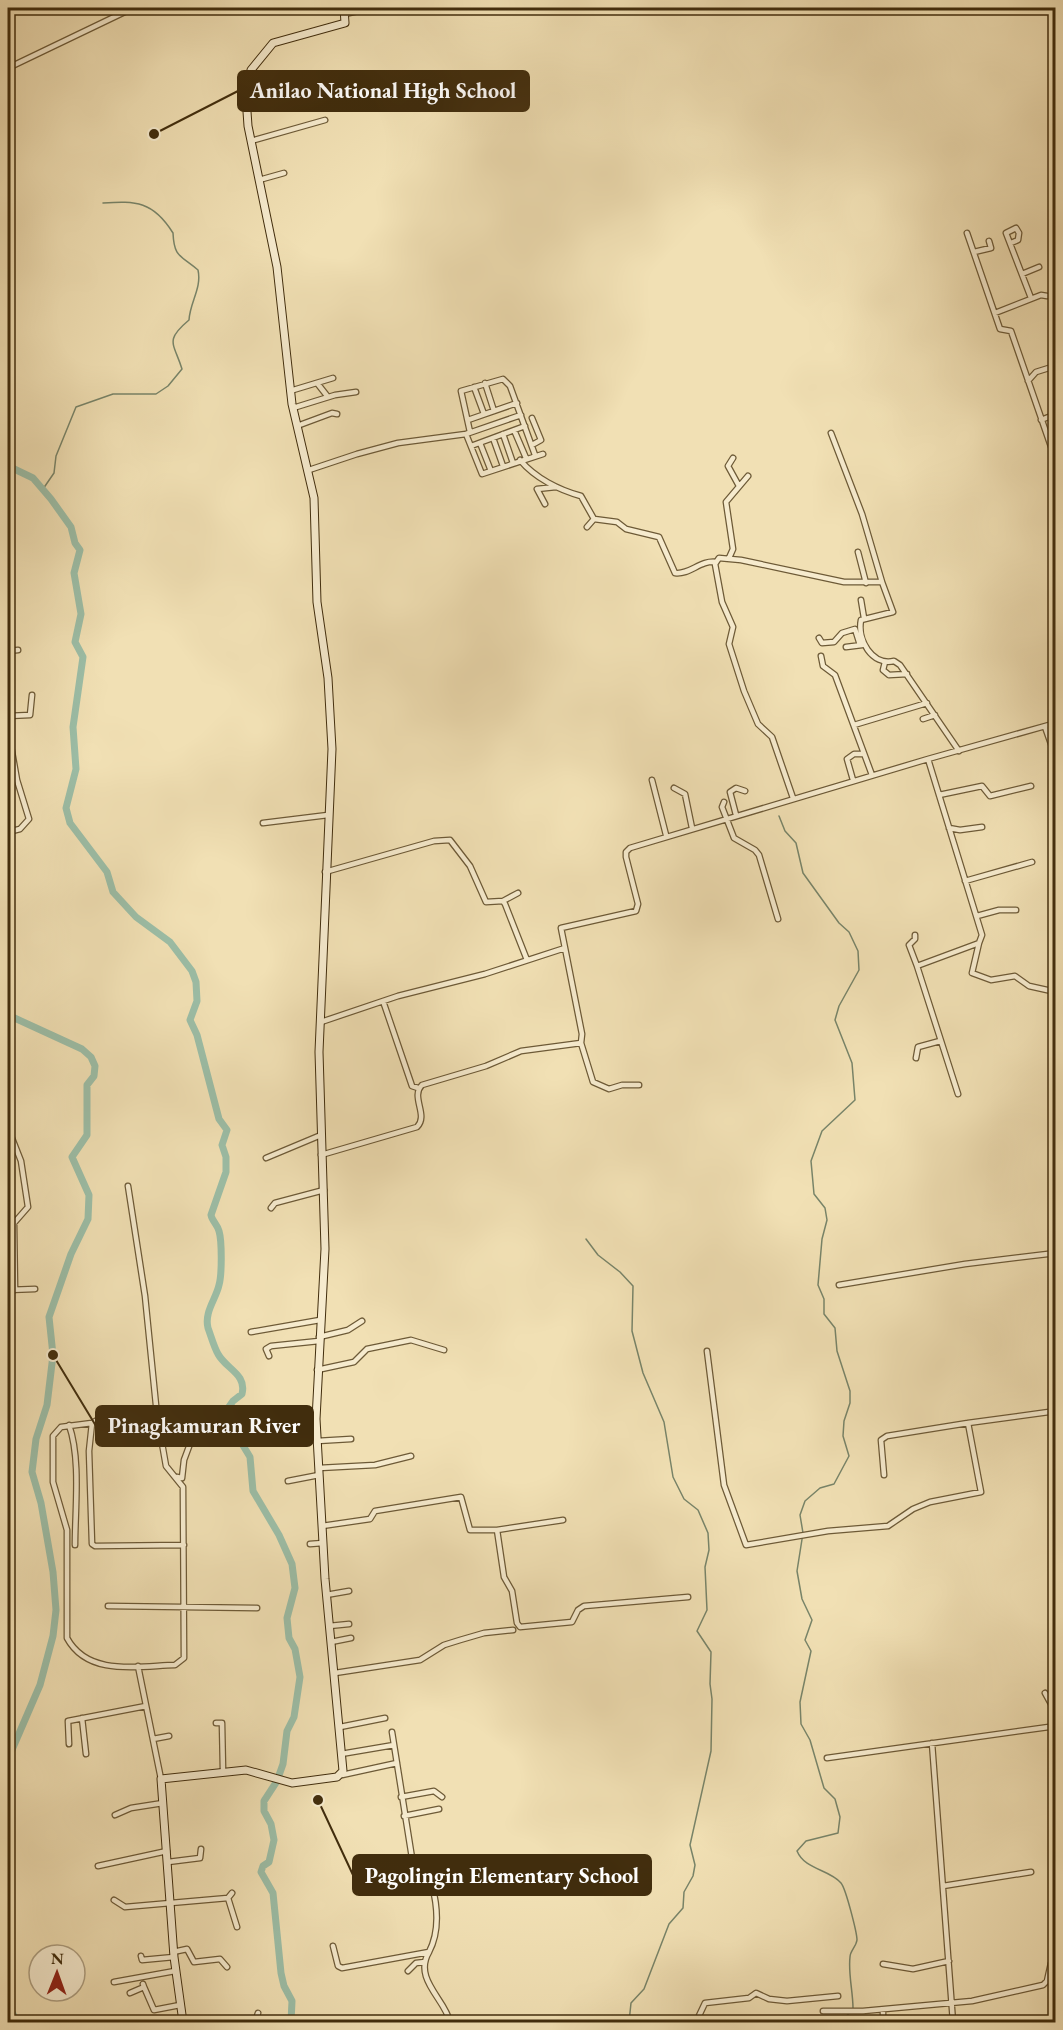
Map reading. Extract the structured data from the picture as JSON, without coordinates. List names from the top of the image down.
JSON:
{
  "places": ["Anilao National High School", "Pinagkamuran River", "Pagolingin Elementary School"],
  "north": "top"
}
